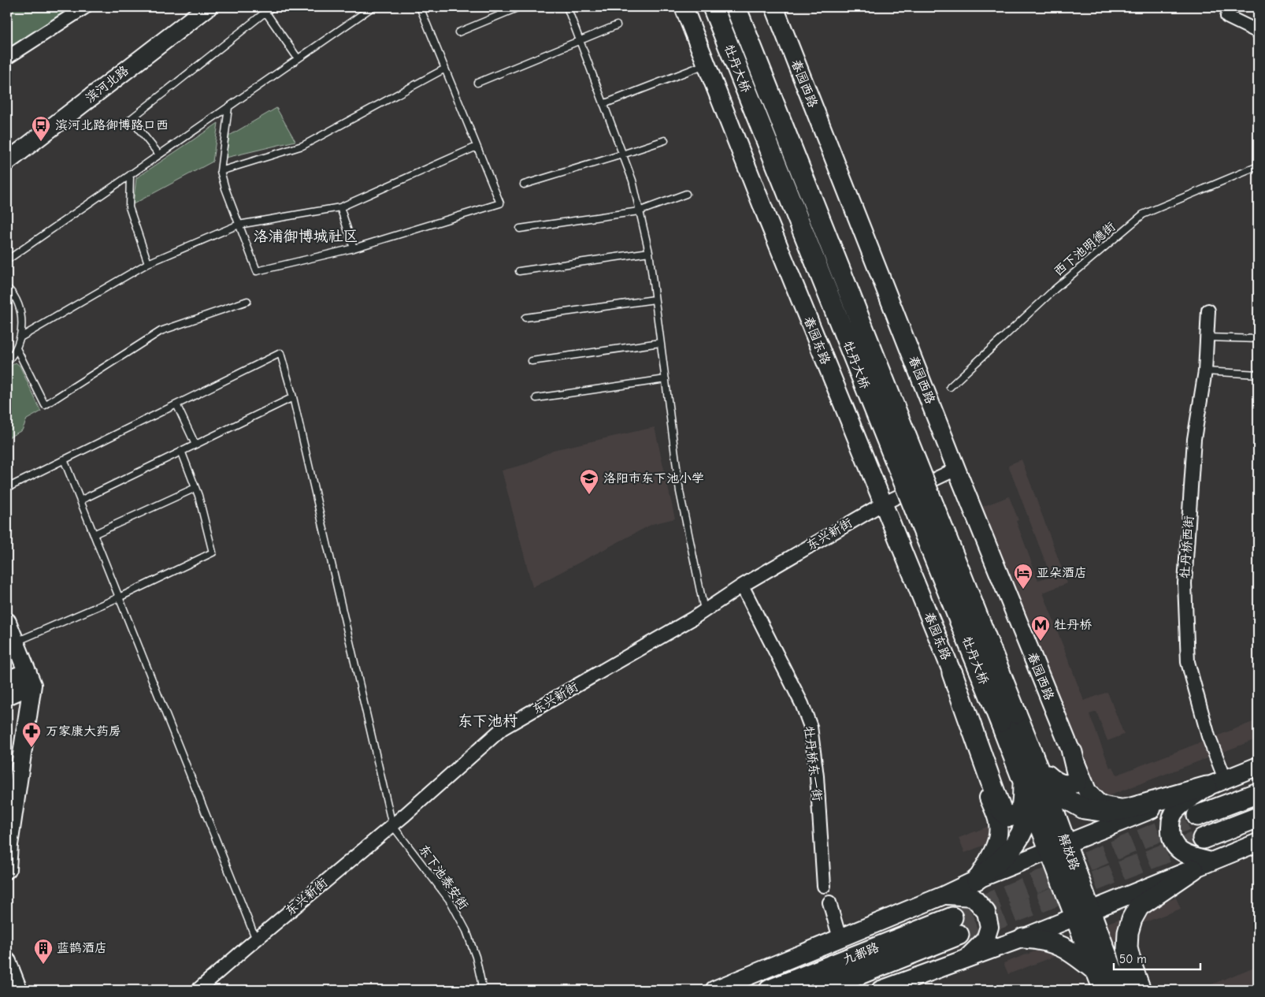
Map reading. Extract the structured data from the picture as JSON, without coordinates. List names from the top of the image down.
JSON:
{
  "streets": {
    "main road": ["牡丹大桥", "解放路", "九都路"],
    "street": [
      "春园西路",
      "滨河北路",
      "春园东路",
      "东兴新街",
      "牡丹桥西街",
      "牡丹桥东一街"
    ],
    "lane": ["西下池明德街", "东下池泰安街"]
  },
  "crossings": [
    ["牡丹大桥", "解放路"],
    ["春园西路", "东兴新街"],
    ["春园东路", "东兴新街"],
    ["东兴新街", "牡丹桥东一街"],
    ["东兴新街", "东下池泰安街"]
  ],
  "districts": ["洛浦御博城社区", "东下池村"],
  "places": {
    "bus stop": ["滨河北路御博路口西"],
    "school or university": ["洛阳市东下池小学"],
    "hotel": ["亚朵酒店"],
    "metro station": ["牡丹桥"],
    "pharmacy": ["万家康大药房"],
    "building": ["蓝鹊酒店"]
  },
  "scale_bar": "50 m"
}
